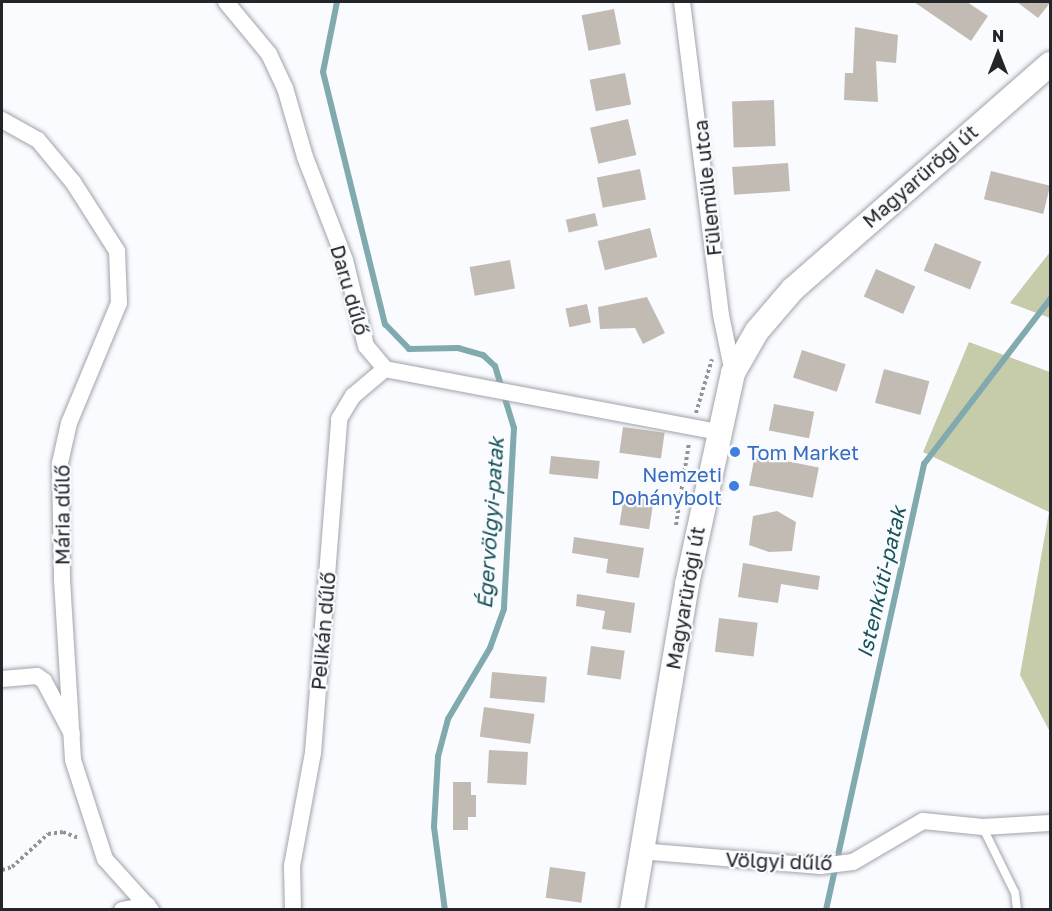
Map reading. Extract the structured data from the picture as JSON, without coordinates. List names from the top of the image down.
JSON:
{
  "streets": {
    "main road": ["Magyarürögi út"],
    "street": [
      "Fülemüle utca",
      "Daru dűlő",
      "Mária dűlő",
      "Pelikán dűlő",
      "Völgyi dűlő"
    ]
  },
  "crossings": [
    ["Magyarürögi út", "Fülemüle utca"],
    ["Magyarürögi út", "Völgyi dűlő"],
    ["Daru dűlő", "Pelikán dűlő"]
  ],
  "water": ["Égervölgyi-patak", "Istenkúti-patak"],
  "places": ["Tom Market", "Nemzeti Dohánybolt"],
  "north": "top"
}
